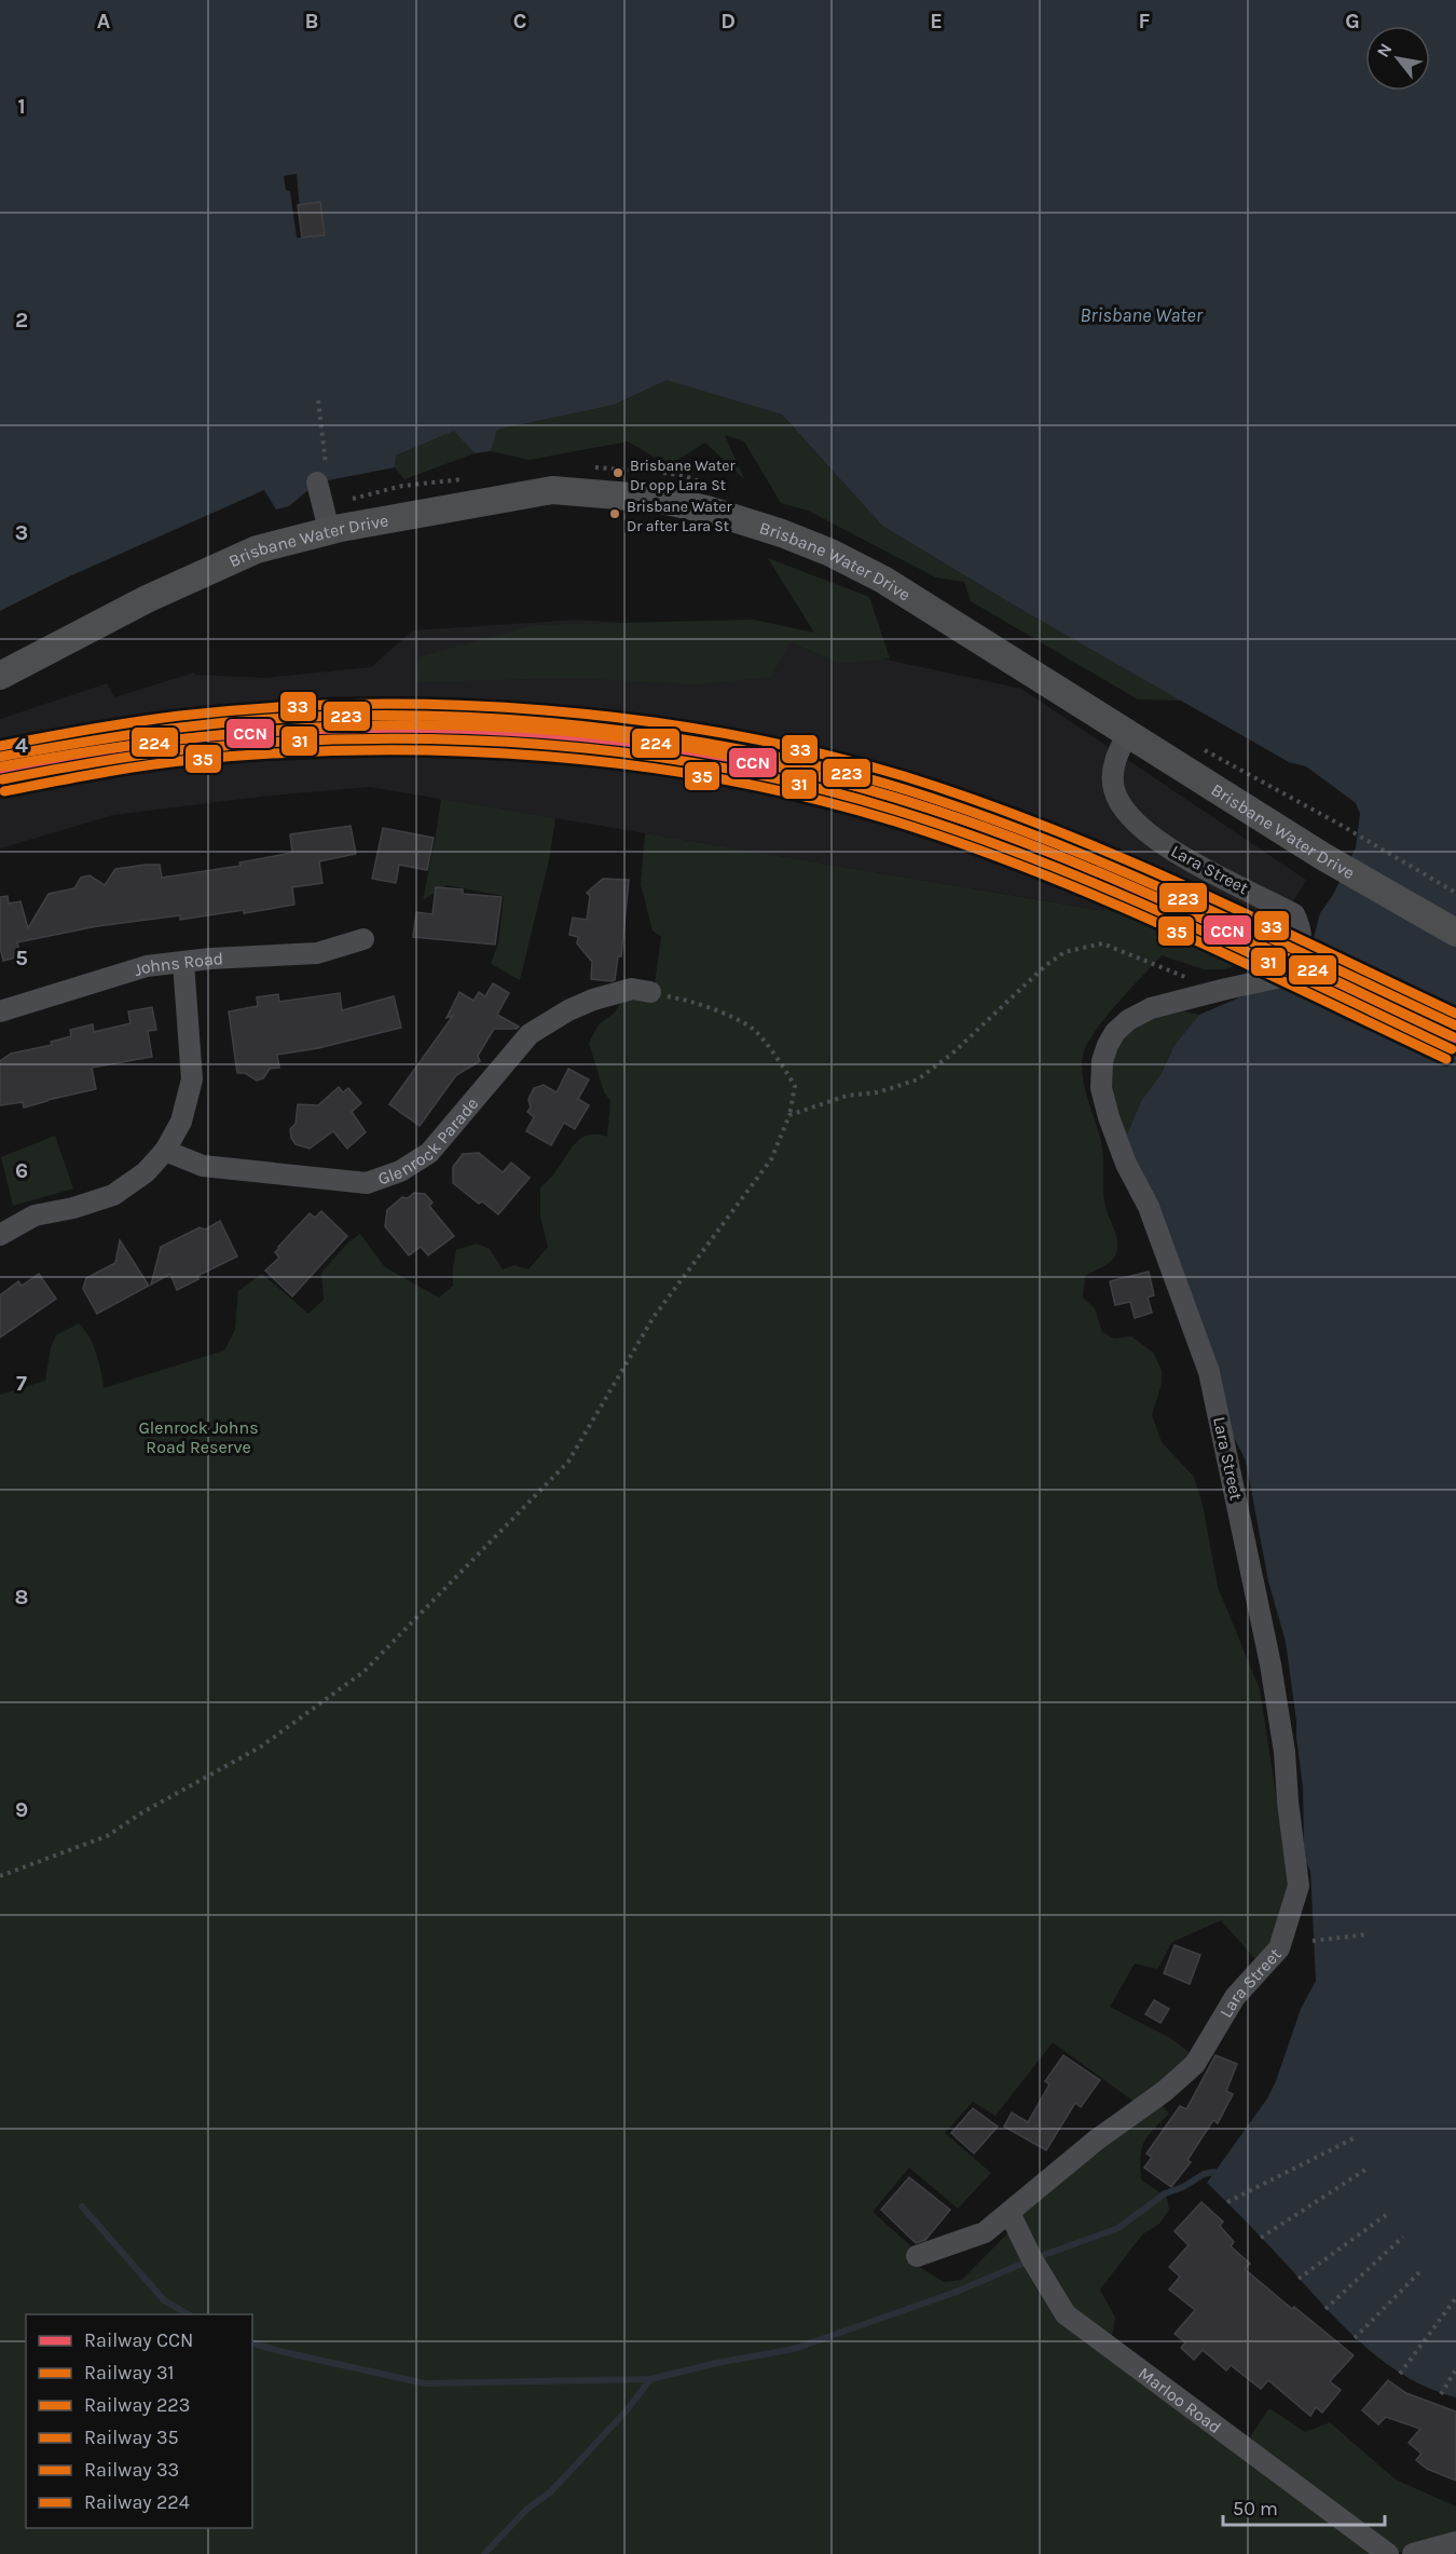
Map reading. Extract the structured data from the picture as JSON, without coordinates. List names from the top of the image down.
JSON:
{
  "streets": {
    "main road": ["Brisbane Water Drive"],
    "street": [
      "Lara Street",
      "Johns Road",
      "Glenrock Parade",
      "Marloo Road"
    ]
  },
  "crossings": [
    ["Brisbane Water Drive", "Lara Street"],
    ["Lara Street", "Marloo Road"]
  ],
  "water": ["Brisbane Water"],
  "parks": ["Glenrock Johns Road Reserve"],
  "places": ["Brisbane Water Dr opp Lara St", "Brisbane Water Dr after Lara St"],
  "lines": [
    "rail line 33",
    "rail line 223",
    "rail line 224",
    "rail line CCN",
    "rail line 31",
    "rail line 35"
  ],
  "legend": [
    "Railway CCN",
    "Railway 31",
    "Railway 223",
    "Railway 35",
    "Railway 33",
    "Railway 224"
  ],
  "scale_bar": "50 m",
  "north": "top left",
  "grid": {
    "columns": [
      "A",
      "B",
      "C",
      "D",
      "E",
      "F",
      "G"
    ],
    "rows": [
      "1",
      "2",
      "3",
      "4",
      "5",
      "6",
      "7",
      "8",
      "9"
    ]
  }
}
